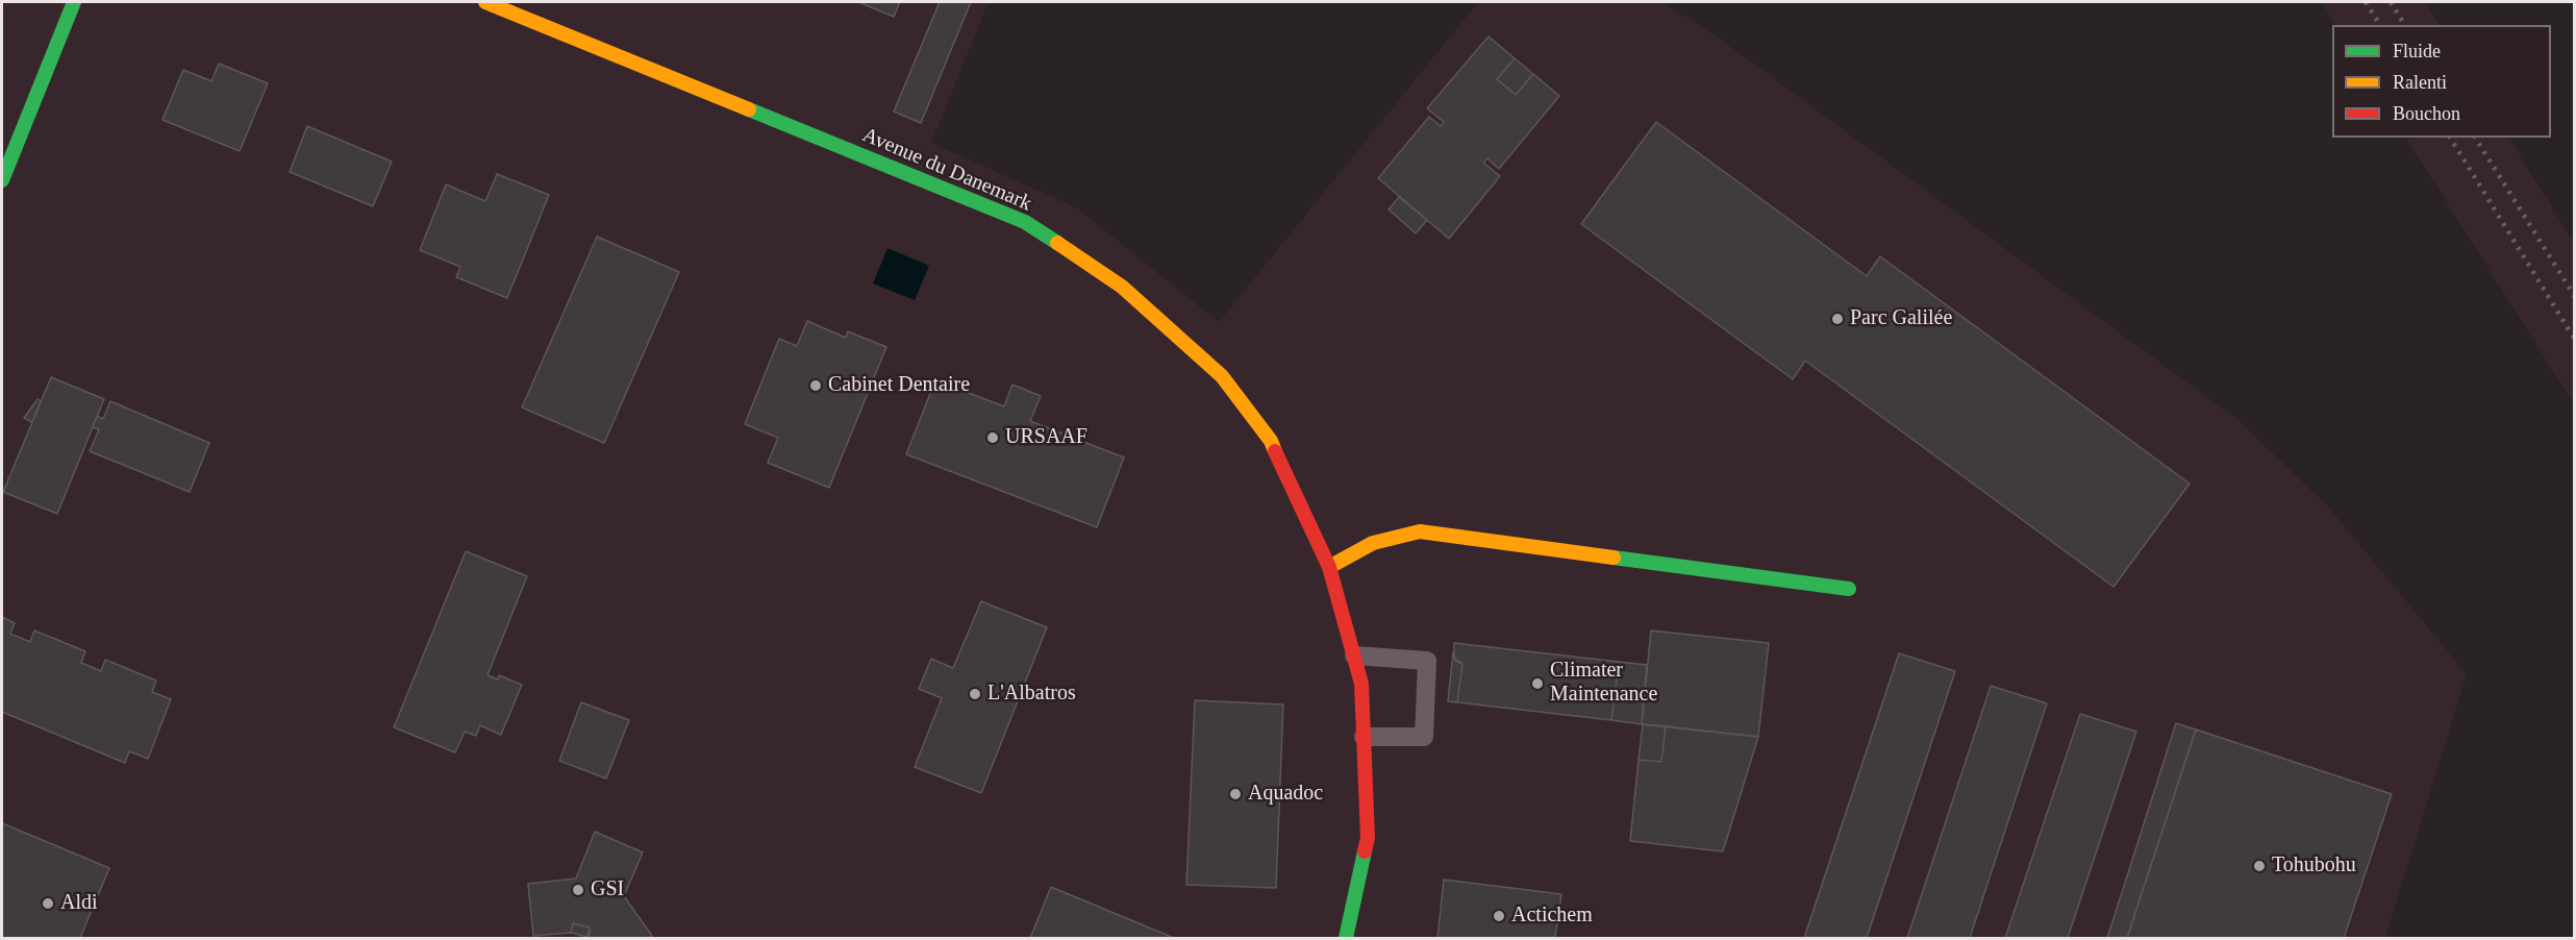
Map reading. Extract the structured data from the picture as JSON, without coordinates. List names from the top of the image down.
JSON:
{
  "streets": {
    "street": ["Avenue du Danemark"]
  },
  "places": [
    "Parc Galilée",
    "Cabinet Dentaire",
    "URSAAF",
    "Climater Maintenance",
    "L'Albatros",
    "Aquadoc",
    "Tohubohu",
    "GSI",
    "Aldi",
    "Actichem"
  ],
  "legend": ["Fluide", "Ralenti", "Bouchon"]
}
